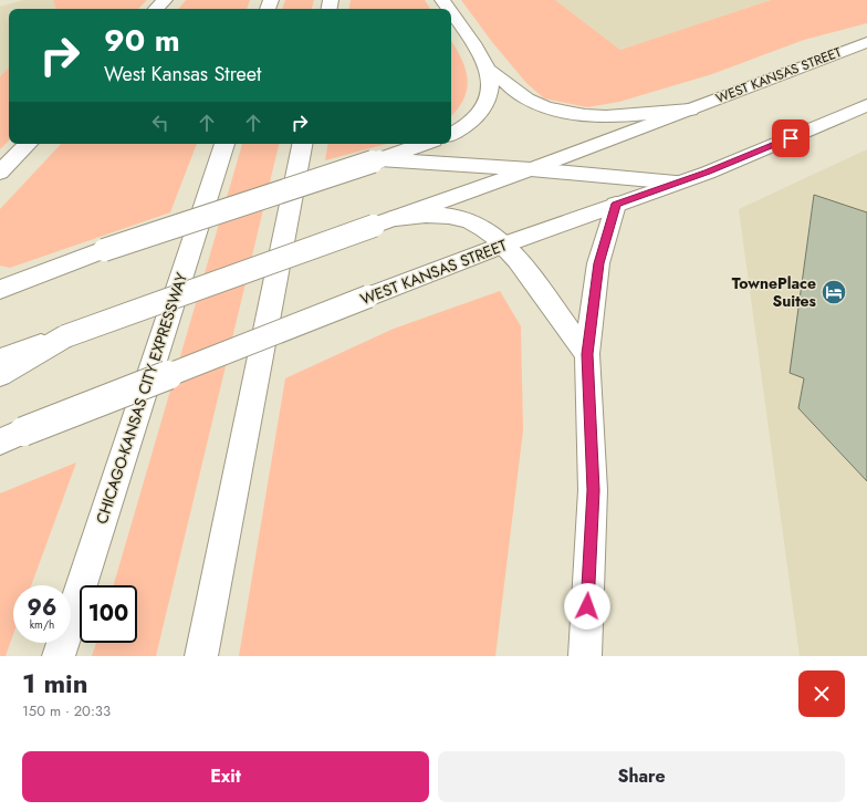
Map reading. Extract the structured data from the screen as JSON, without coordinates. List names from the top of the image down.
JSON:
{
  "streets": {
    "highway": ["WEST KANSAS STREET", "CHICAGO-KANSAS CITY EXPRESSWAY"]
  },
  "places": {
    "hotel": ["TownePlace Suites"]
  },
  "page": {
    "turn": ["90 m", "West Kansas Street"],
    "speed": "96 km/h",
    "limit": "100",
    "heading": ["1 min", "150 m · 20:33"],
    "buttons": ["Exit", "Share"]
  }
}
